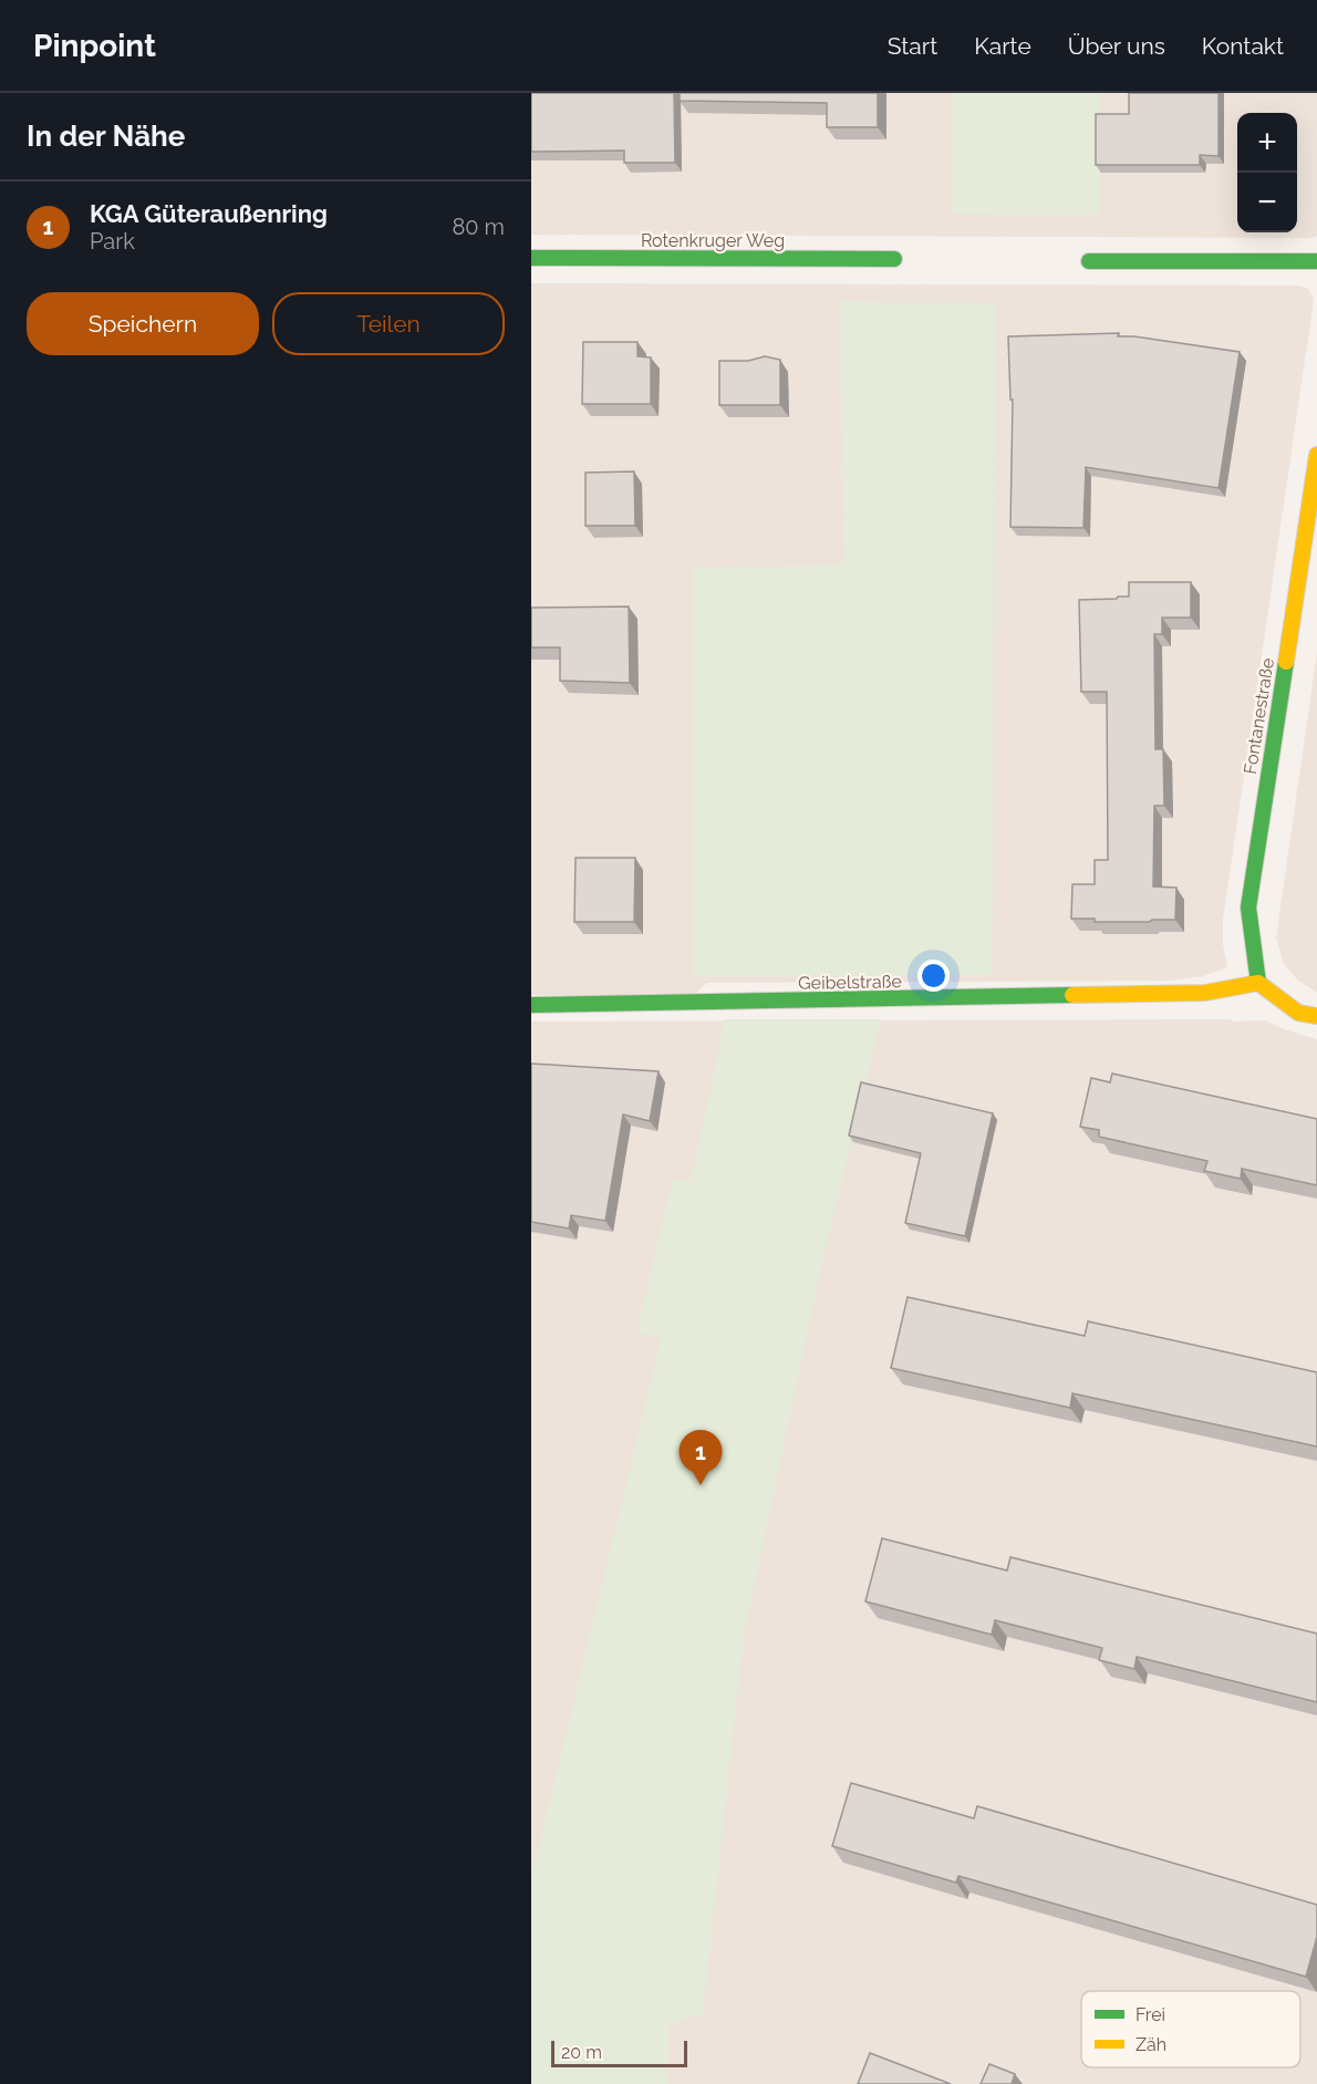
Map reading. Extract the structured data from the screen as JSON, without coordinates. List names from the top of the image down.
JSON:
{
  "streets": {
    "street": ["Rotenkruger Weg", "Fontanestraße", "Geibelstraße"]
  },
  "crossings": [
    ["Fontanestraße", "Geibelstraße"]
  ],
  "legend": ["Frei", "Zäh"],
  "scale_bar": "20 m",
  "page": {
    "header": "Pinpoint",
    "nav": [
      "Start",
      "Karte",
      "Über uns",
      "Kontakt"
    ],
    "heading": "In der Nähe",
    "map_buttons": ["+", "−"],
    "list": [
      {
        "mark": "1",
        "name": "KGA Güteraußenring",
        "note": "Park",
        "value": "80 m"
      }
    ],
    "buttons": ["Speichern", "Teilen"],
    "pins": "1",
    "scale": "20 m"
  }
}
